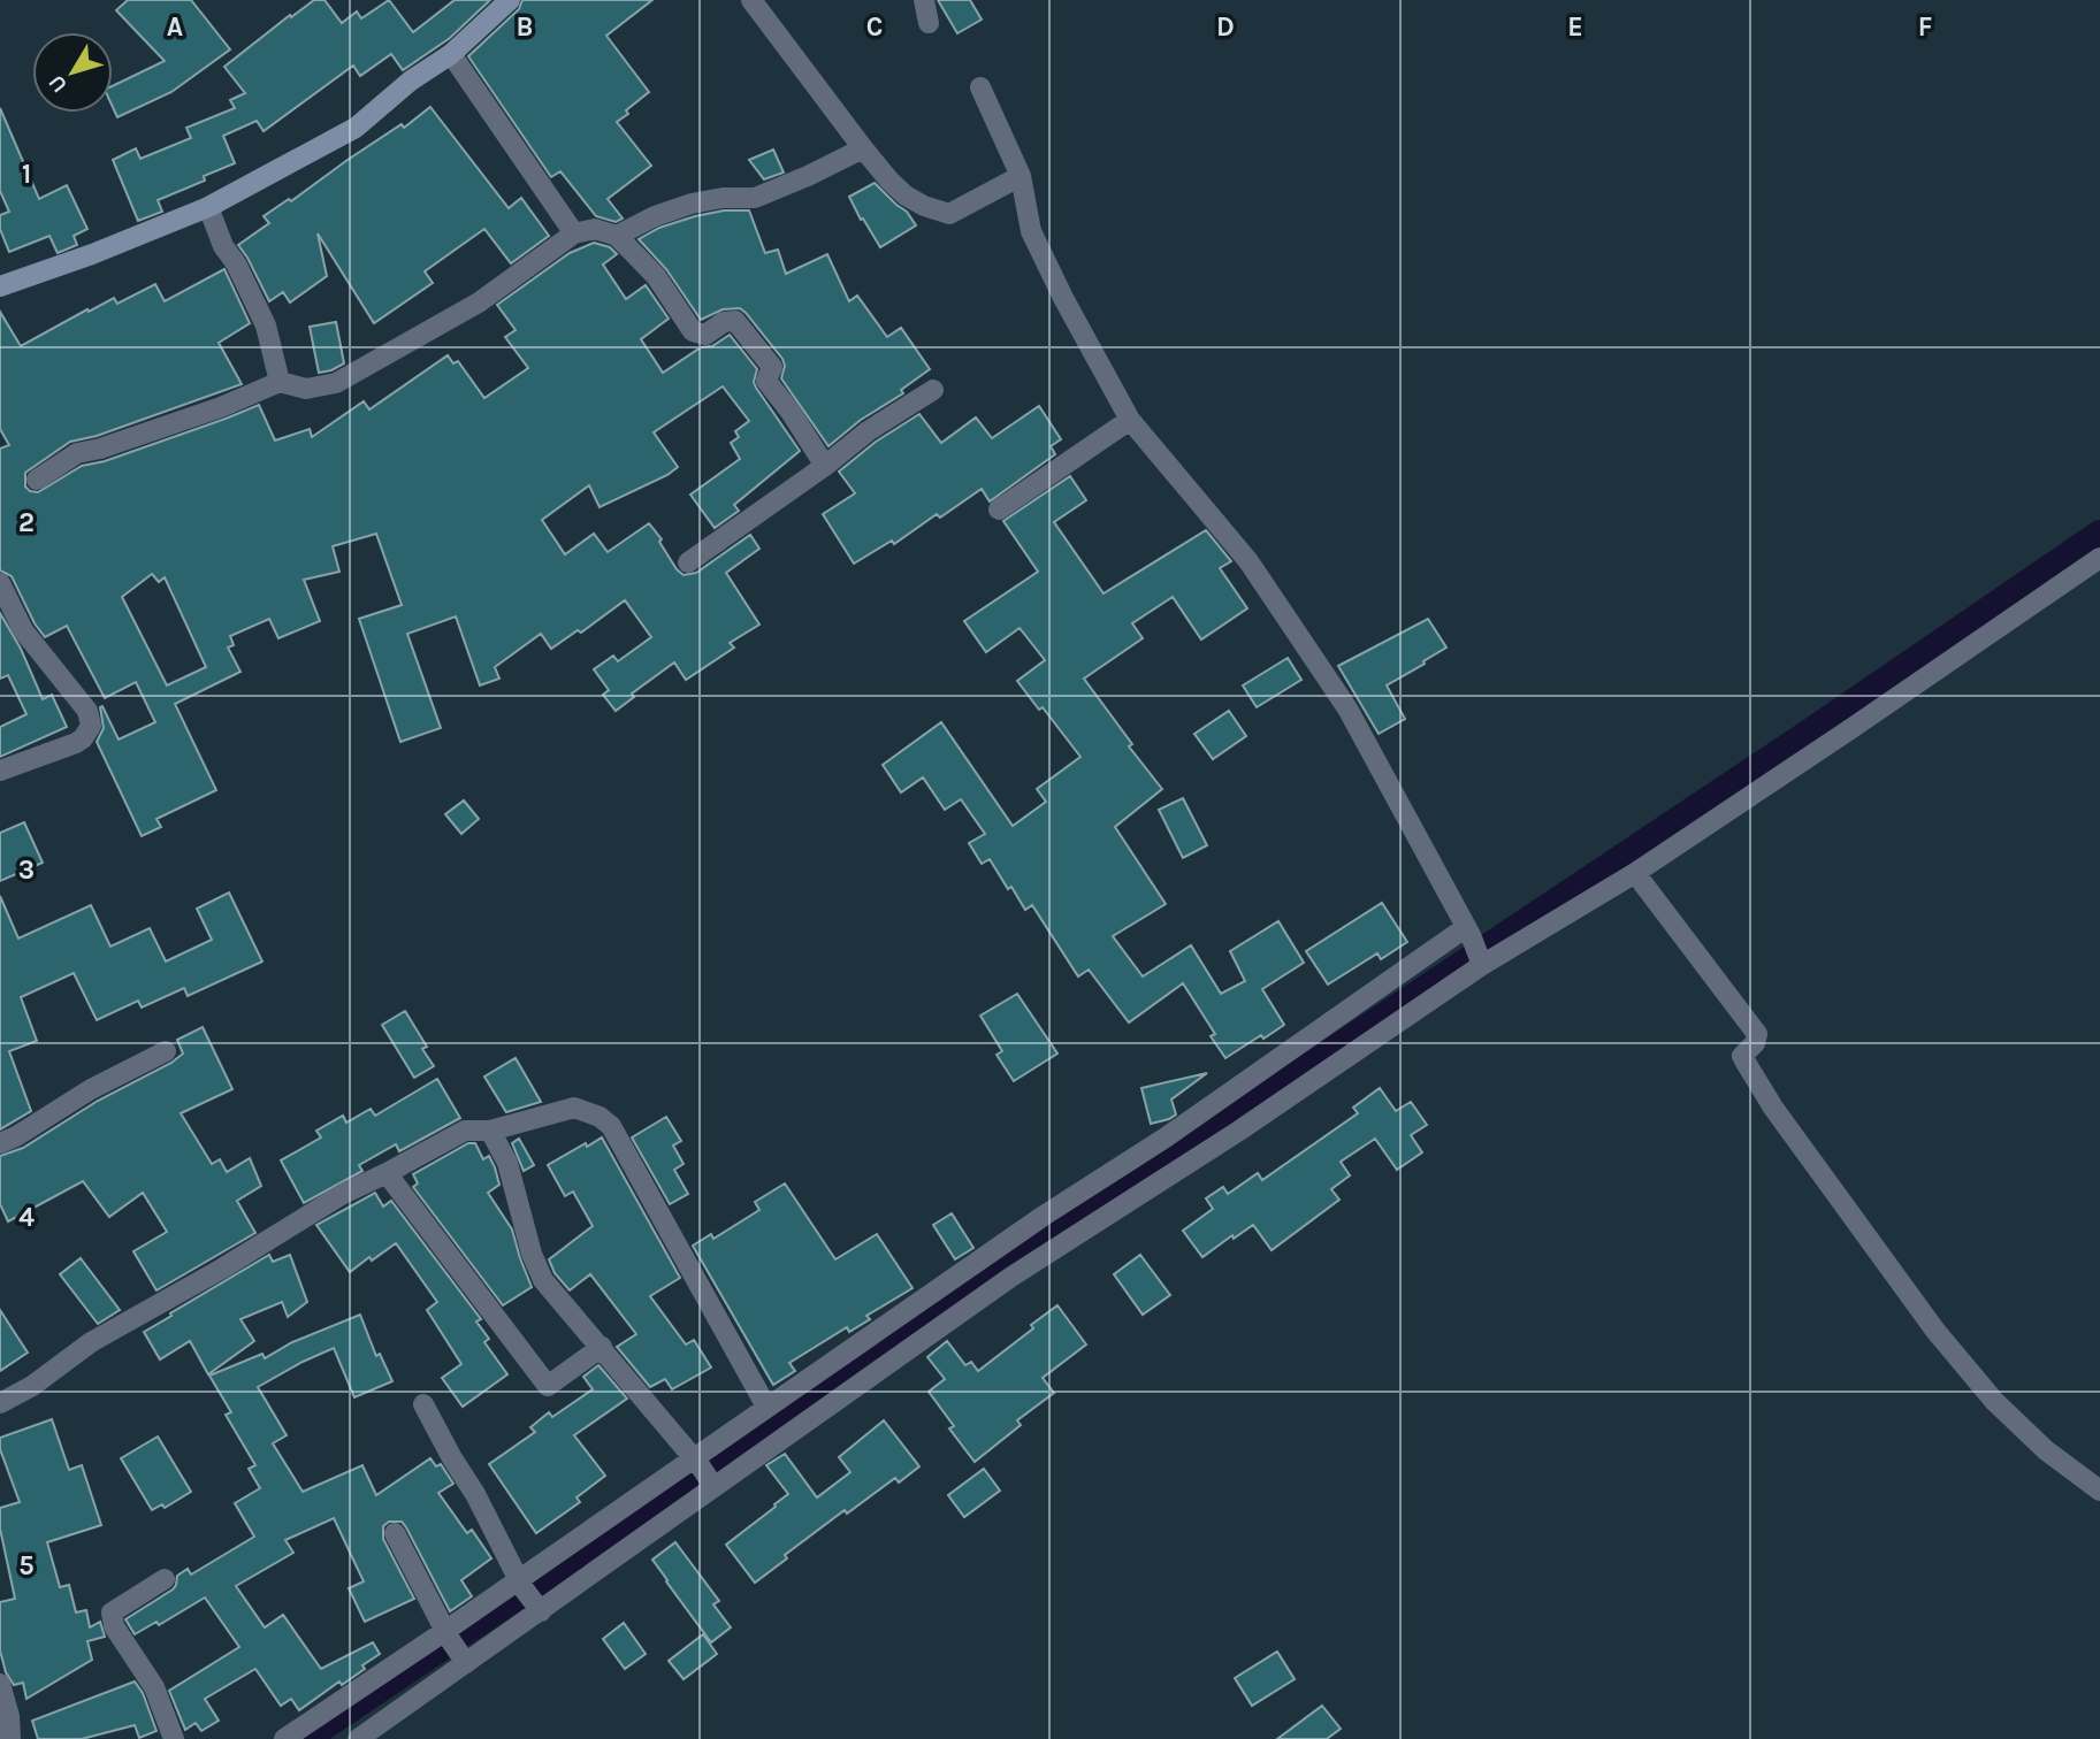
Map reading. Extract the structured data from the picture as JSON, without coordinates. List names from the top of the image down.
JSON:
{
  "north": "bottom left",
  "grid": {
    "columns": [
      "A",
      "B",
      "C",
      "D",
      "E",
      "F"
    ],
    "rows": [
      "1",
      "2",
      "3",
      "4",
      "5"
    ]
  }
}
